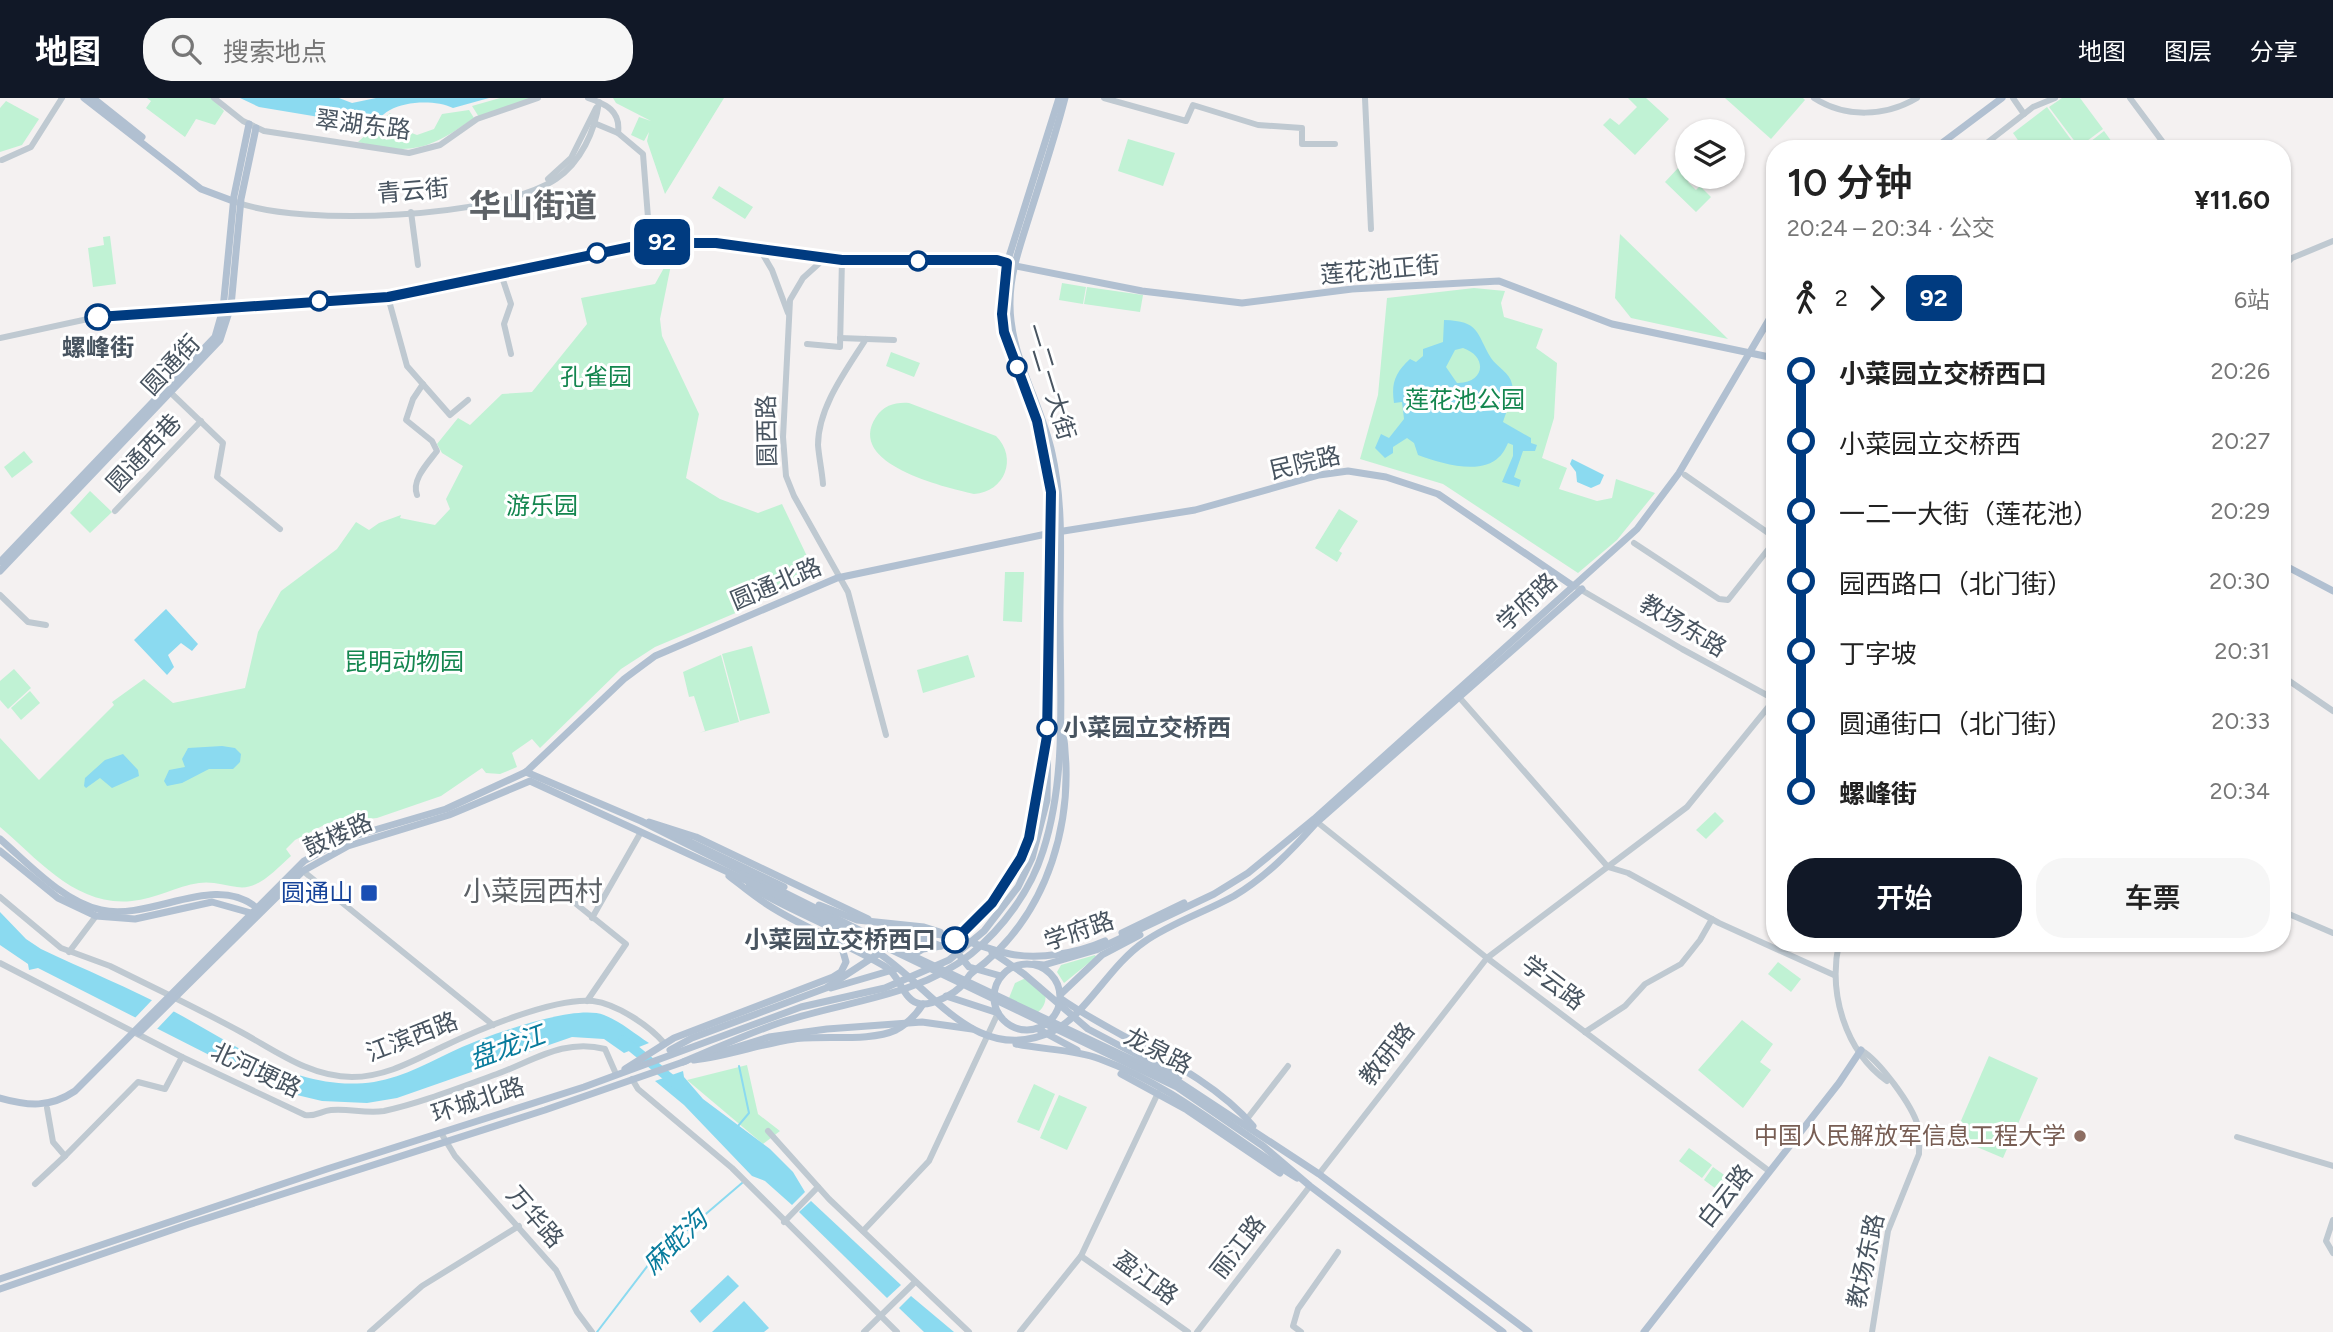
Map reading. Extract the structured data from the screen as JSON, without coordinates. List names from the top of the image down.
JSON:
{
  "streets": {
    "main road": [
      "莲花池正街",
      "圆通街",
      "一二一大街",
      "民院路",
      "圆通北路",
      "学府路",
      "鼓楼路",
      "龙泉路",
      "环城北路",
      "白云路"
    ],
    "street": [
      "翠湖东路",
      "青云街",
      "圆西路",
      "圆通西巷",
      "教场东路",
      "学云路",
      "江滨西路",
      "教研路",
      "北河埂路",
      "万华路",
      "丽江路",
      "盈江路"
    ]
  },
  "crossings": [
    ["翠湖东路", "圆通街"],
    ["青云街", "圆通街"],
    ["莲花池正街", "一二一大街"],
    ["莲花池正街", "学府路"],
    ["一二一大街", "民院路"],
    ["一二一大街", "圆通北路"],
    ["一二一大街", "环城北路"],
    ["圆西路", "圆通北路"],
    ["民院路", "圆通北路"],
    ["民院路", "学府路"],
    ["民院路", "教场东路"],
    ["圆通北路", "鼓楼路"],
    ["学府路", "教场东路"],
    ["学府路", "学云路"],
    ["教场东路", "白云路"],
    ["鼓楼路", "江滨西路"],
    ["鼓楼路", "北河埂路"],
    ["学云路", "教研路"],
    ["学云路", "白云路"],
    ["龙泉路", "丽江路"],
    ["北河埂路", "环城北路"],
    ["环城北路", "万华路"]
  ],
  "districts": ["华山街道", "小菜园西村"],
  "water": ["盘龙江", "麻蛇沟"],
  "parks": [
    "孔雀园",
    "莲花池公园",
    "游乐园",
    "昆明动物园"
  ],
  "places": {
    "other": [
      "螺峰街",
      "小菜园立交桥西",
      "小菜园立交桥西口",
      "中国人民解放军信息工程大学"
    ],
    "transit": ["圆通山"]
  },
  "lines": ["bus line 92"],
  "page": {
    "header": "地图",
    "search": "搜索地点",
    "nav": ["地图", "图层", "分享"],
    "on_map": "92",
    "heading": ["10 分钟", "20:24 – 20:34 · 公交", "¥11.60"],
    "legs": ["2", "92", "6站"],
    "list": [
      {
        "name": "小菜园立交桥西口",
        "value": "20:26"
      },
      {
        "name": "小菜园立交桥西",
        "value": "20:27"
      },
      {
        "name": "一二一大街（莲花池）",
        "value": "20:29"
      },
      {
        "name": "园西路口（北门街）",
        "value": "20:30"
      },
      {
        "name": "丁字坡",
        "value": "20:31"
      },
      {
        "name": "圆通街口（北门街）",
        "value": "20:33"
      },
      {
        "name": "螺峰街",
        "value": "20:34"
      }
    ],
    "buttons": ["开始", "车票"]
  }
}
